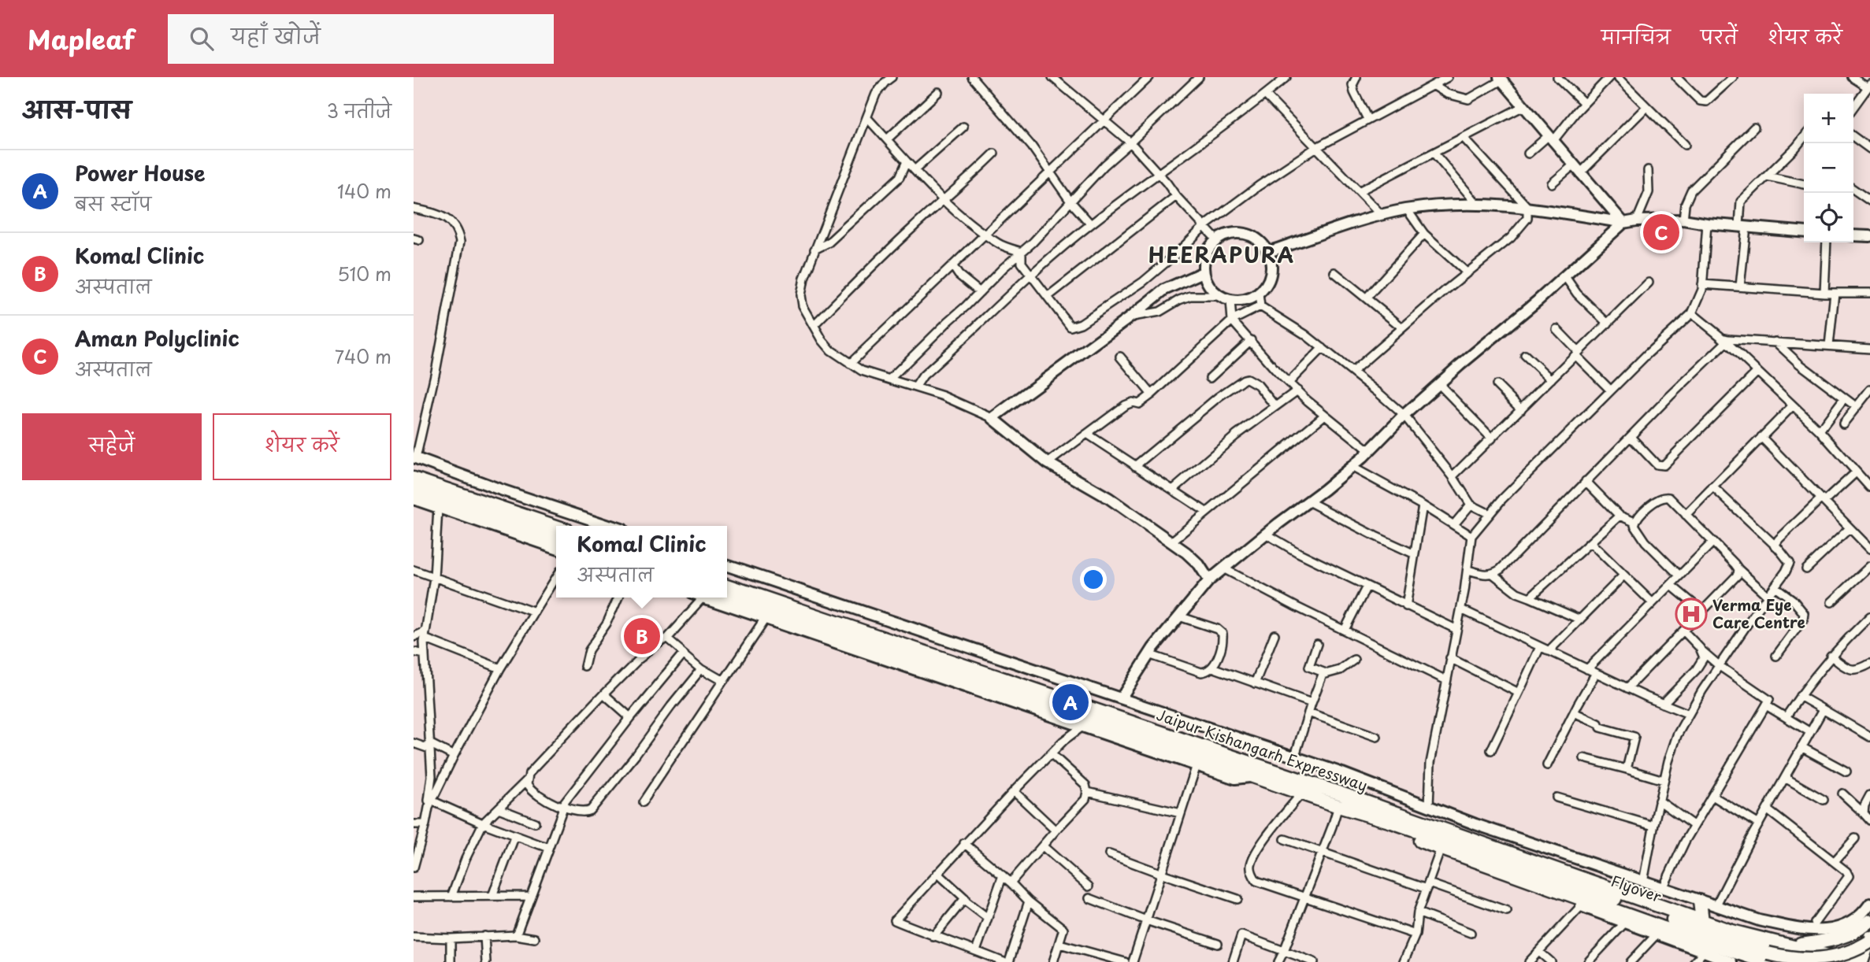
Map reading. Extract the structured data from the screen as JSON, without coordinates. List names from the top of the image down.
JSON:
{
  "streets": {
    "highway": ["Jaipur Kishangarh Expressway", "Flyover"]
  },
  "crossings": [
    ["Jaipur Kishangarh Expressway", "Flyover"]
  ],
  "districts": ["HEERAPURA"],
  "places": {
    "hospital": ["Verma Eye Care Centre"]
  },
  "page": {
    "header": "Mapleaf",
    "search": "यहाँ खोजें",
    "nav": ["मानचित्र", "परतें", "शेयर करें"],
    "heading": ["आस-पास", "3 नतीजे"],
    "map_buttons": ["+", "−"],
    "list": [
      {
        "mark": "A",
        "name": "Power House",
        "note": "बस स्टॉप",
        "value": "140 m"
      },
      {
        "mark": "B",
        "name": "Komal Clinic",
        "note": "अस्पताल",
        "value": "510 m"
      },
      {
        "mark": "C",
        "name": "Aman Polyclinic",
        "note": "अस्पताल",
        "value": "740 m"
      }
    ],
    "pins": ["C", "B", "A"],
    "buttons": ["सहेजें", "शेयर करें"],
    "popup": ["Komal Clinic", "अस्पताल"]
  }
}
